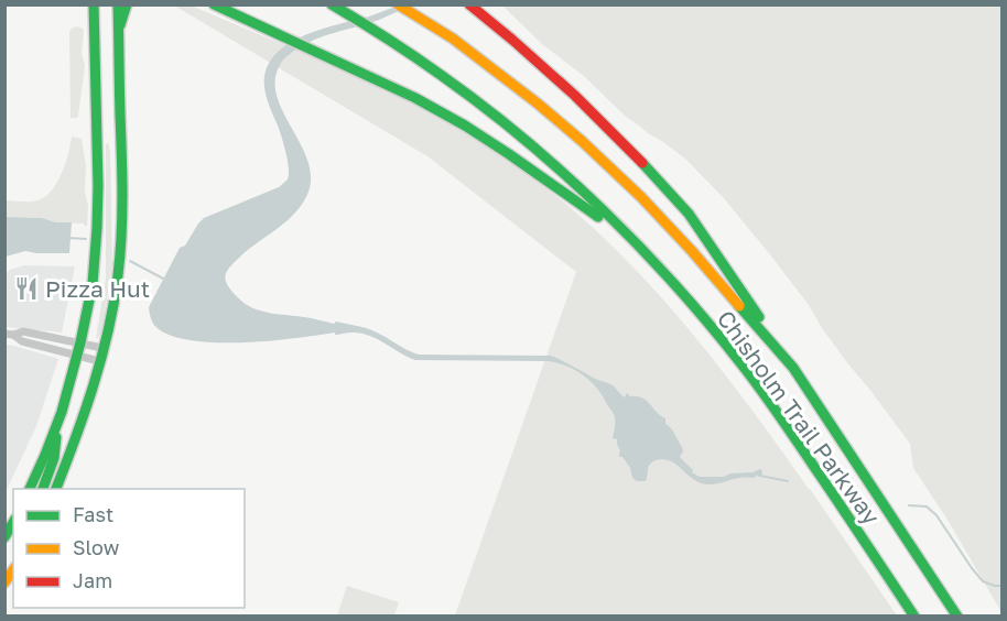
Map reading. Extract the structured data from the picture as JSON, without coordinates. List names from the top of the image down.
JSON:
{
  "streets": {
    "main road": ["Chisholm Trail Parkway"]
  },
  "places": {
    "restaurant": ["Pizza Hut"]
  },
  "legend": ["Fast", "Slow", "Jam"]
}
